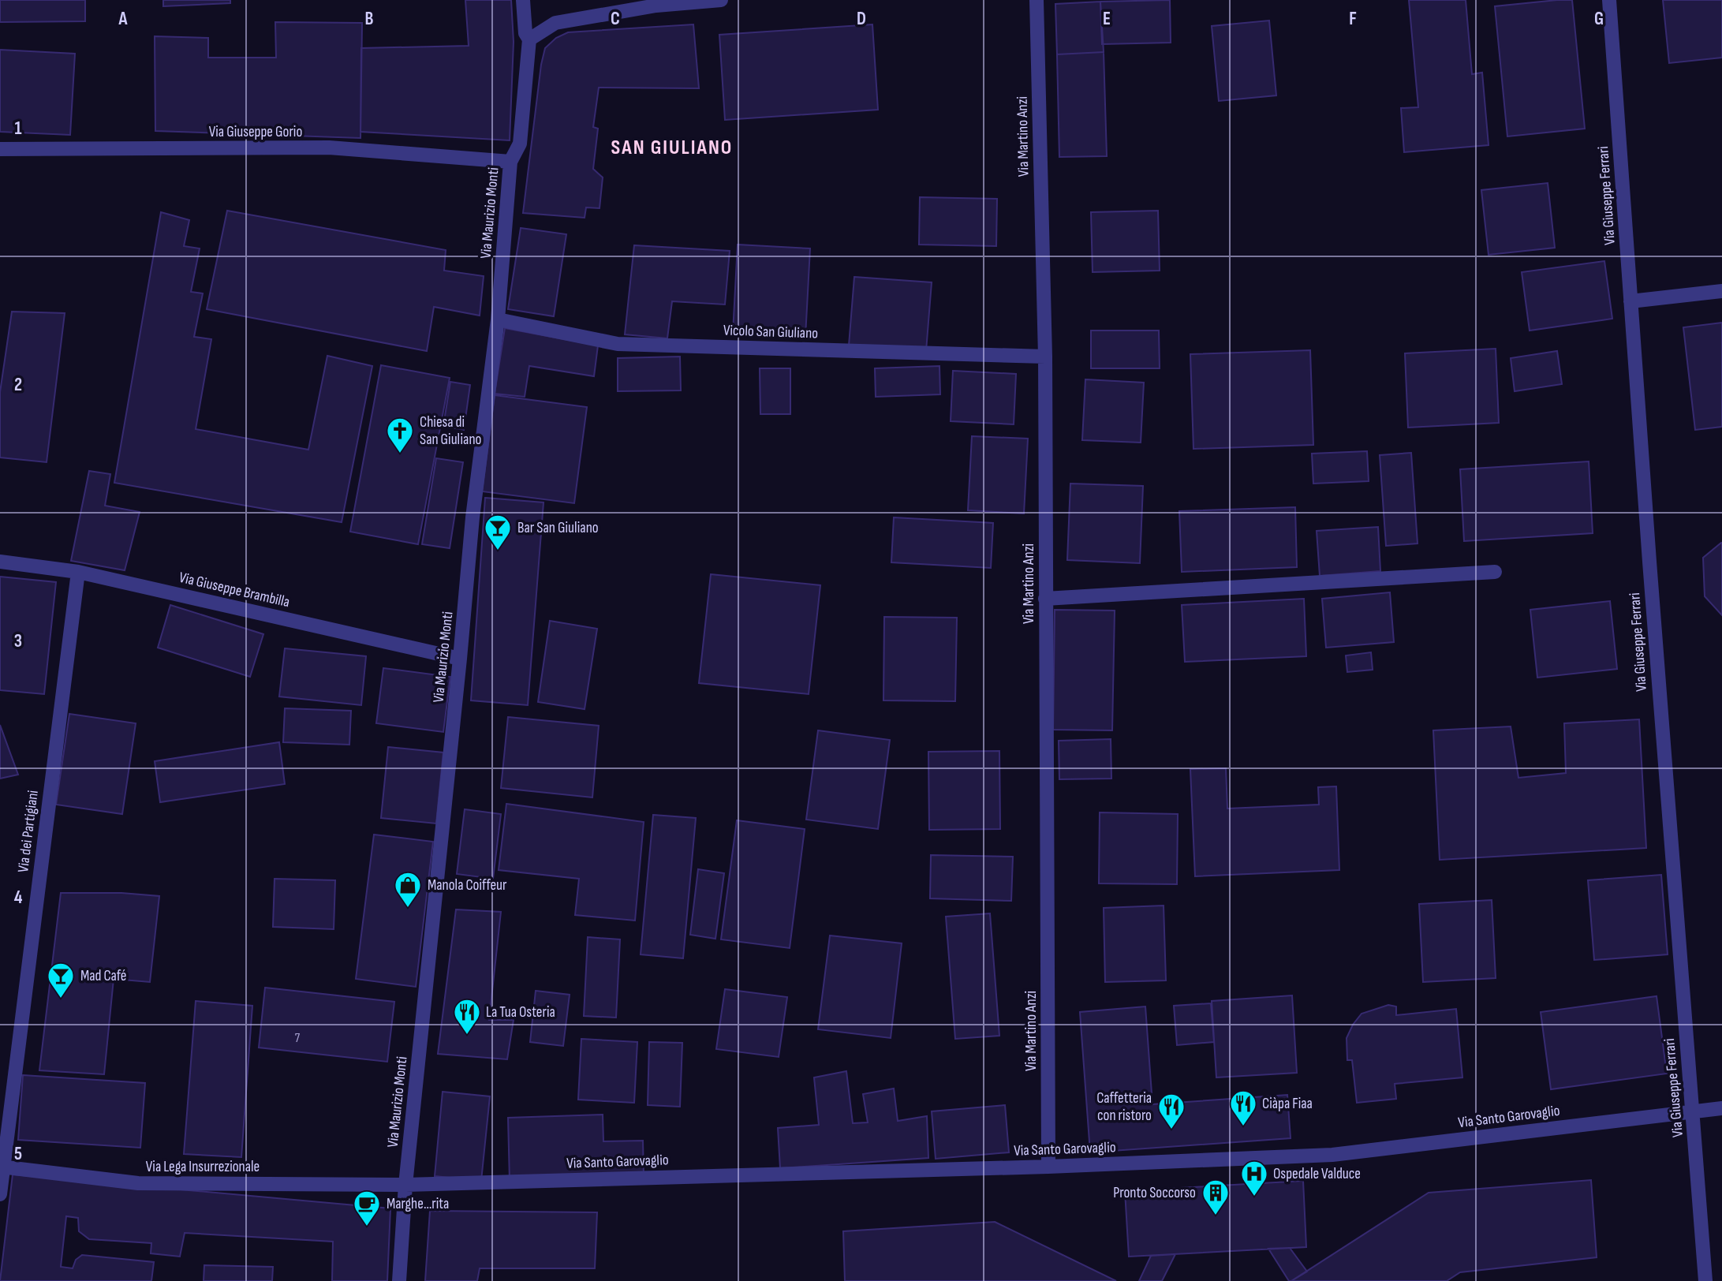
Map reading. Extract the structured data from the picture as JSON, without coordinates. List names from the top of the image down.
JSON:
{
  "streets": {
    "street": [
      "Via Giuseppe Gorio",
      "Via Martino Anzi",
      "Via Giuseppe Ferrari",
      "Via Maurizio Monti",
      "Vicolo San Giuliano",
      "Via Giuseppe Brambilla",
      "Via dei Partigiani",
      "Via Santo Garovaglio",
      "Via Lega Insurrezionale"
    ]
  },
  "crossings": [
    ["Via Giuseppe Gorio", "Via Maurizio Monti"],
    ["Via Martino Anzi", "Vicolo San Giuliano"],
    ["Via Martino Anzi", "Via Santo Garovaglio"],
    ["Via Giuseppe Ferrari", "Via Santo Garovaglio"],
    ["Via Maurizio Monti", "Vicolo San Giuliano"],
    ["Via Maurizio Monti", "Via Giuseppe Brambilla"],
    ["Via Maurizio Monti", "Via Santo Garovaglio"],
    ["Via Maurizio Monti", "Via Lega Insurrezionale"],
    ["Via Giuseppe Brambilla", "Via dei Partigiani"],
    ["Via dei Partigiani", "Via Lega Insurrezionale"],
    ["Via Santo Garovaglio", "Via Lega Insurrezionale"]
  ],
  "districts": ["SAN GIULIANO"],
  "places": {
    "church": ["Chiesa di San Giuliano"],
    "bar": ["Bar San Giuliano", "Mad Café"],
    "shop": ["Manola Coiffeur"],
    "restaurant": ["La Tua Osteria", "Ciàpa Fiaa", "Caffetteria con ristoro"],
    "hospital": ["Ospedale Valduce"],
    "building": ["Pronto Soccorso"],
    "cafe": ["Marghe…rita"]
  },
  "house_numbers": ["7"],
  "grid": {
    "columns": [
      "A",
      "B",
      "C",
      "D",
      "E",
      "F",
      "G"
    ],
    "rows": [
      "1",
      "2",
      "3",
      "4",
      "5"
    ]
  }
}
